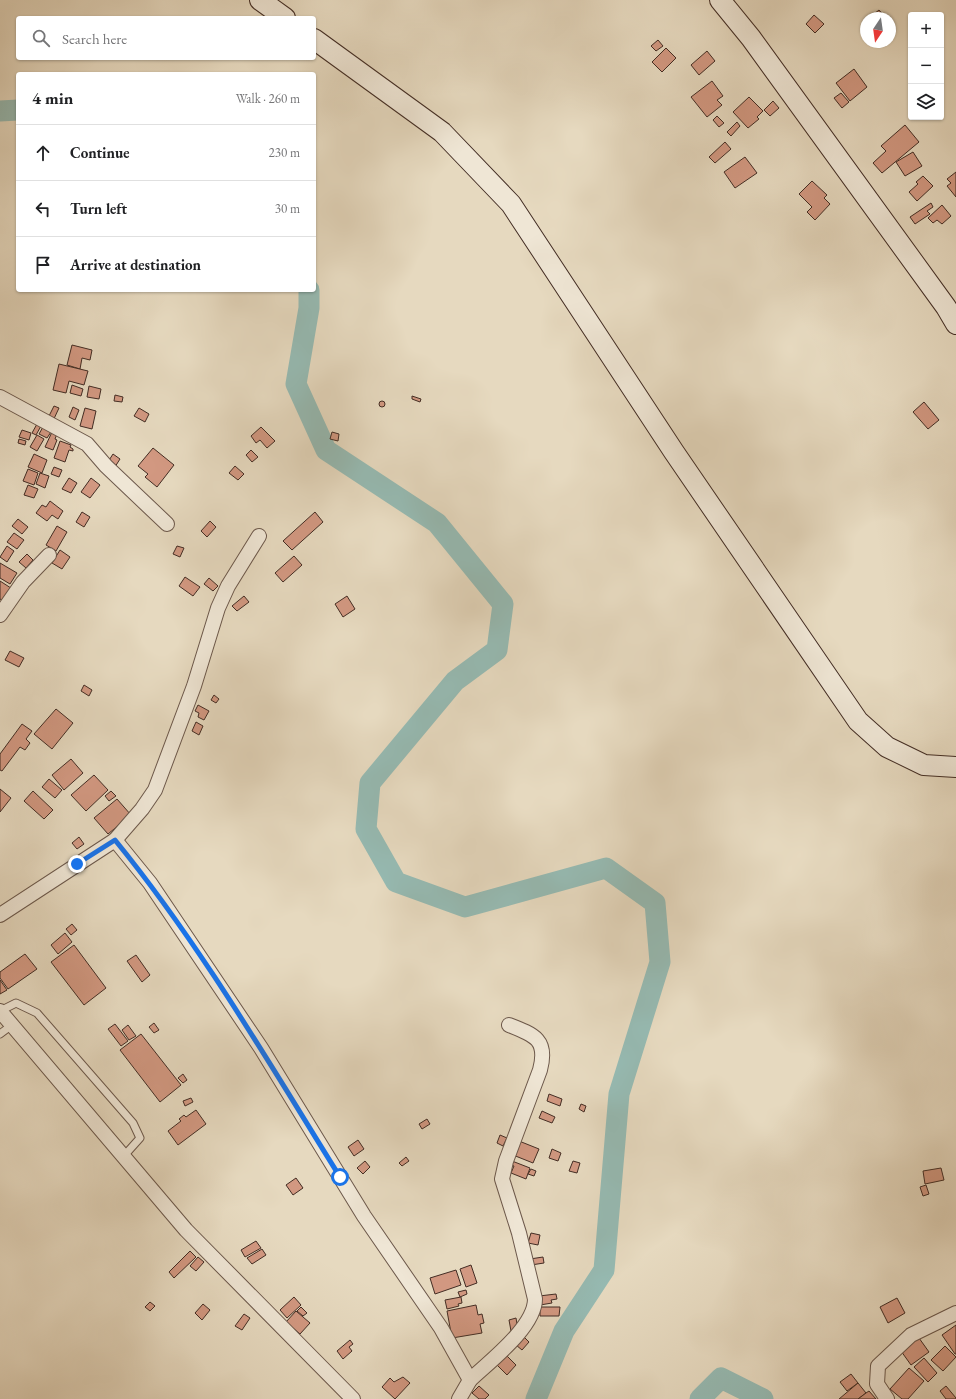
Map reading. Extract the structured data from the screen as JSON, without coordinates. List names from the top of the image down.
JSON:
{
  "north": "bottom",
  "page": {
    "map_buttons": ["+", "−"],
    "search": "Search here",
    "heading": ["4 min", "Walk · 260 m"],
    "list": [
      ["Continue", "230 m"],
      ["Turn left", "30 m"],
      "Arrive at destination"
    ]
  }
}
